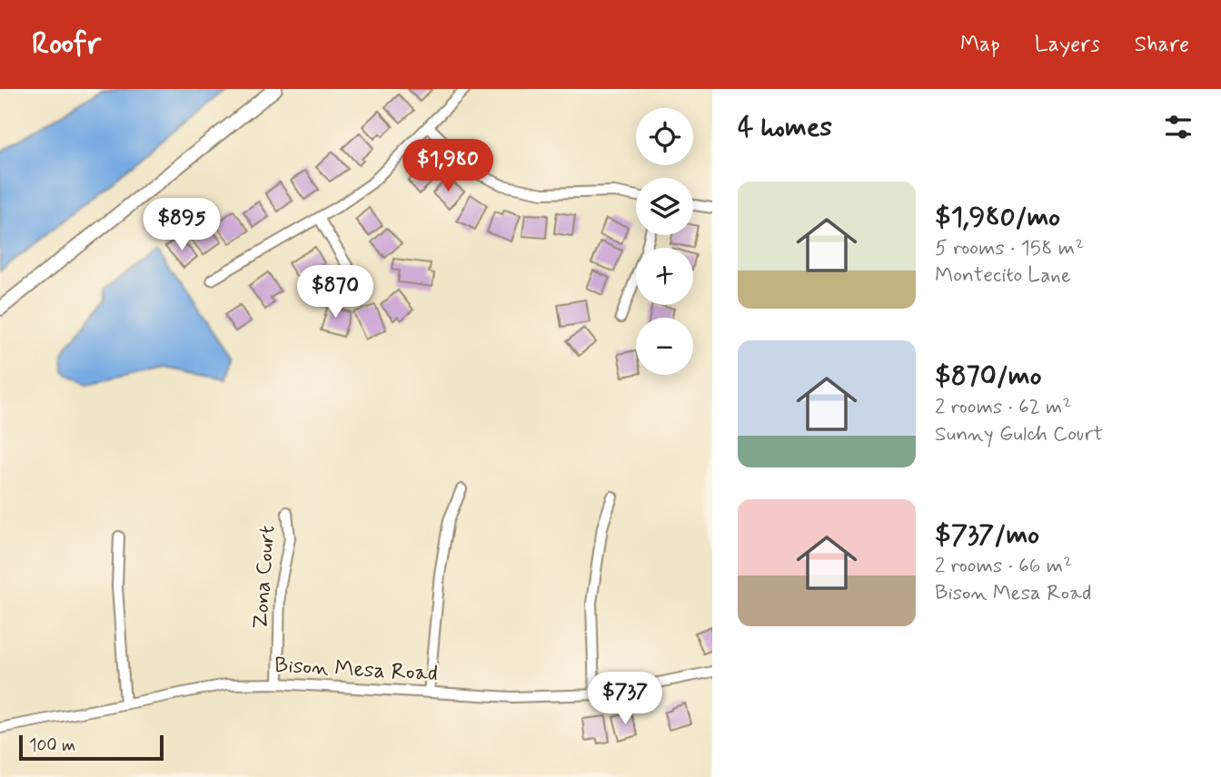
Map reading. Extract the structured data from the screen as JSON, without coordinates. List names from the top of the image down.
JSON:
{
  "streets": {
    "street": ["Zona Court", "Bison Mesa Road"]
  },
  "crossings": [
    ["Zona Court", "Bison Mesa Road"]
  ],
  "scale_bar": "100 m",
  "page": {
    "header": "Roofr",
    "nav": ["Map", "Layers", "Share"],
    "heading": "4 homes",
    "map_buttons": ["+", "−"],
    "price": [
      "$1,980",
      "$895",
      "$870",
      "$737"
    ],
    "list": [
      {
        "name": "$1,980/mo",
        "note": "5 rooms · 158 m² · Montecito Lane"
      },
      {
        "name": "$870/mo",
        "note": "2 rooms · 62 m² · Sunny Gulch Court"
      },
      {
        "name": "$737/mo",
        "note": "2 rooms · 66 m² · Bison Mesa Road"
      }
    ],
    "scale": "100 m"
  }
}
